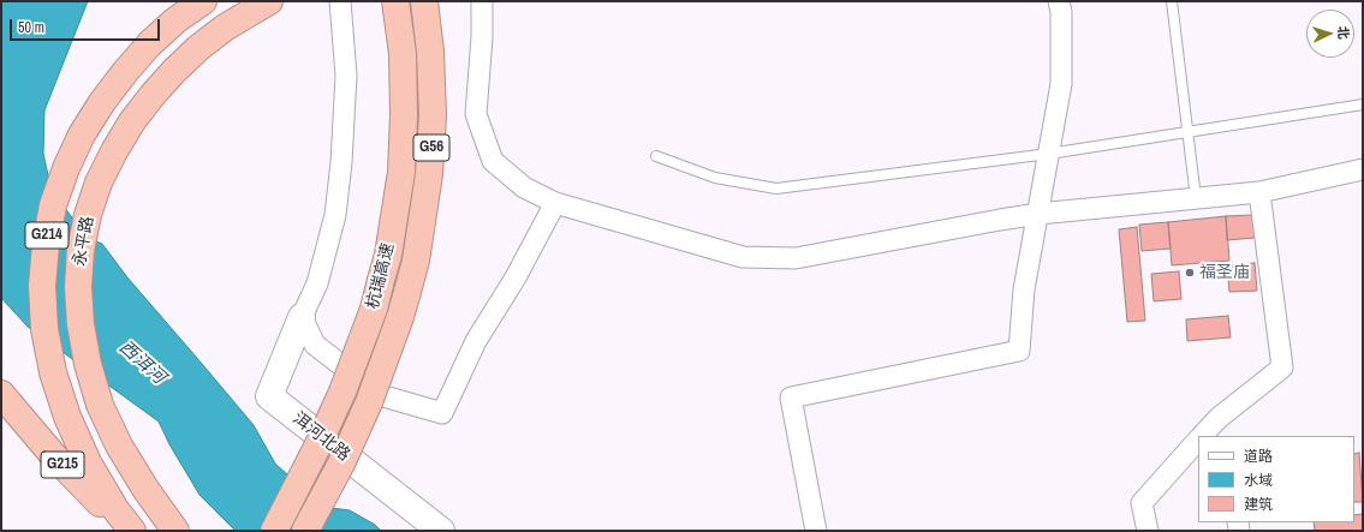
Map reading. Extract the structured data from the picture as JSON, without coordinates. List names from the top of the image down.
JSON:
{
  "streets": {
    "highway": [
      "G56",
      "G214",
      "永平路",
      "杭瑞高速",
      "G215"
    ],
    "street": ["洱河北路"]
  },
  "crossings": [
    ["G214", "G215"]
  ],
  "water": ["西洱河"],
  "places": ["福圣庙"],
  "legend": ["道路", "水域", "建筑"],
  "scale_bar": "50 m",
  "north": "right"
}
